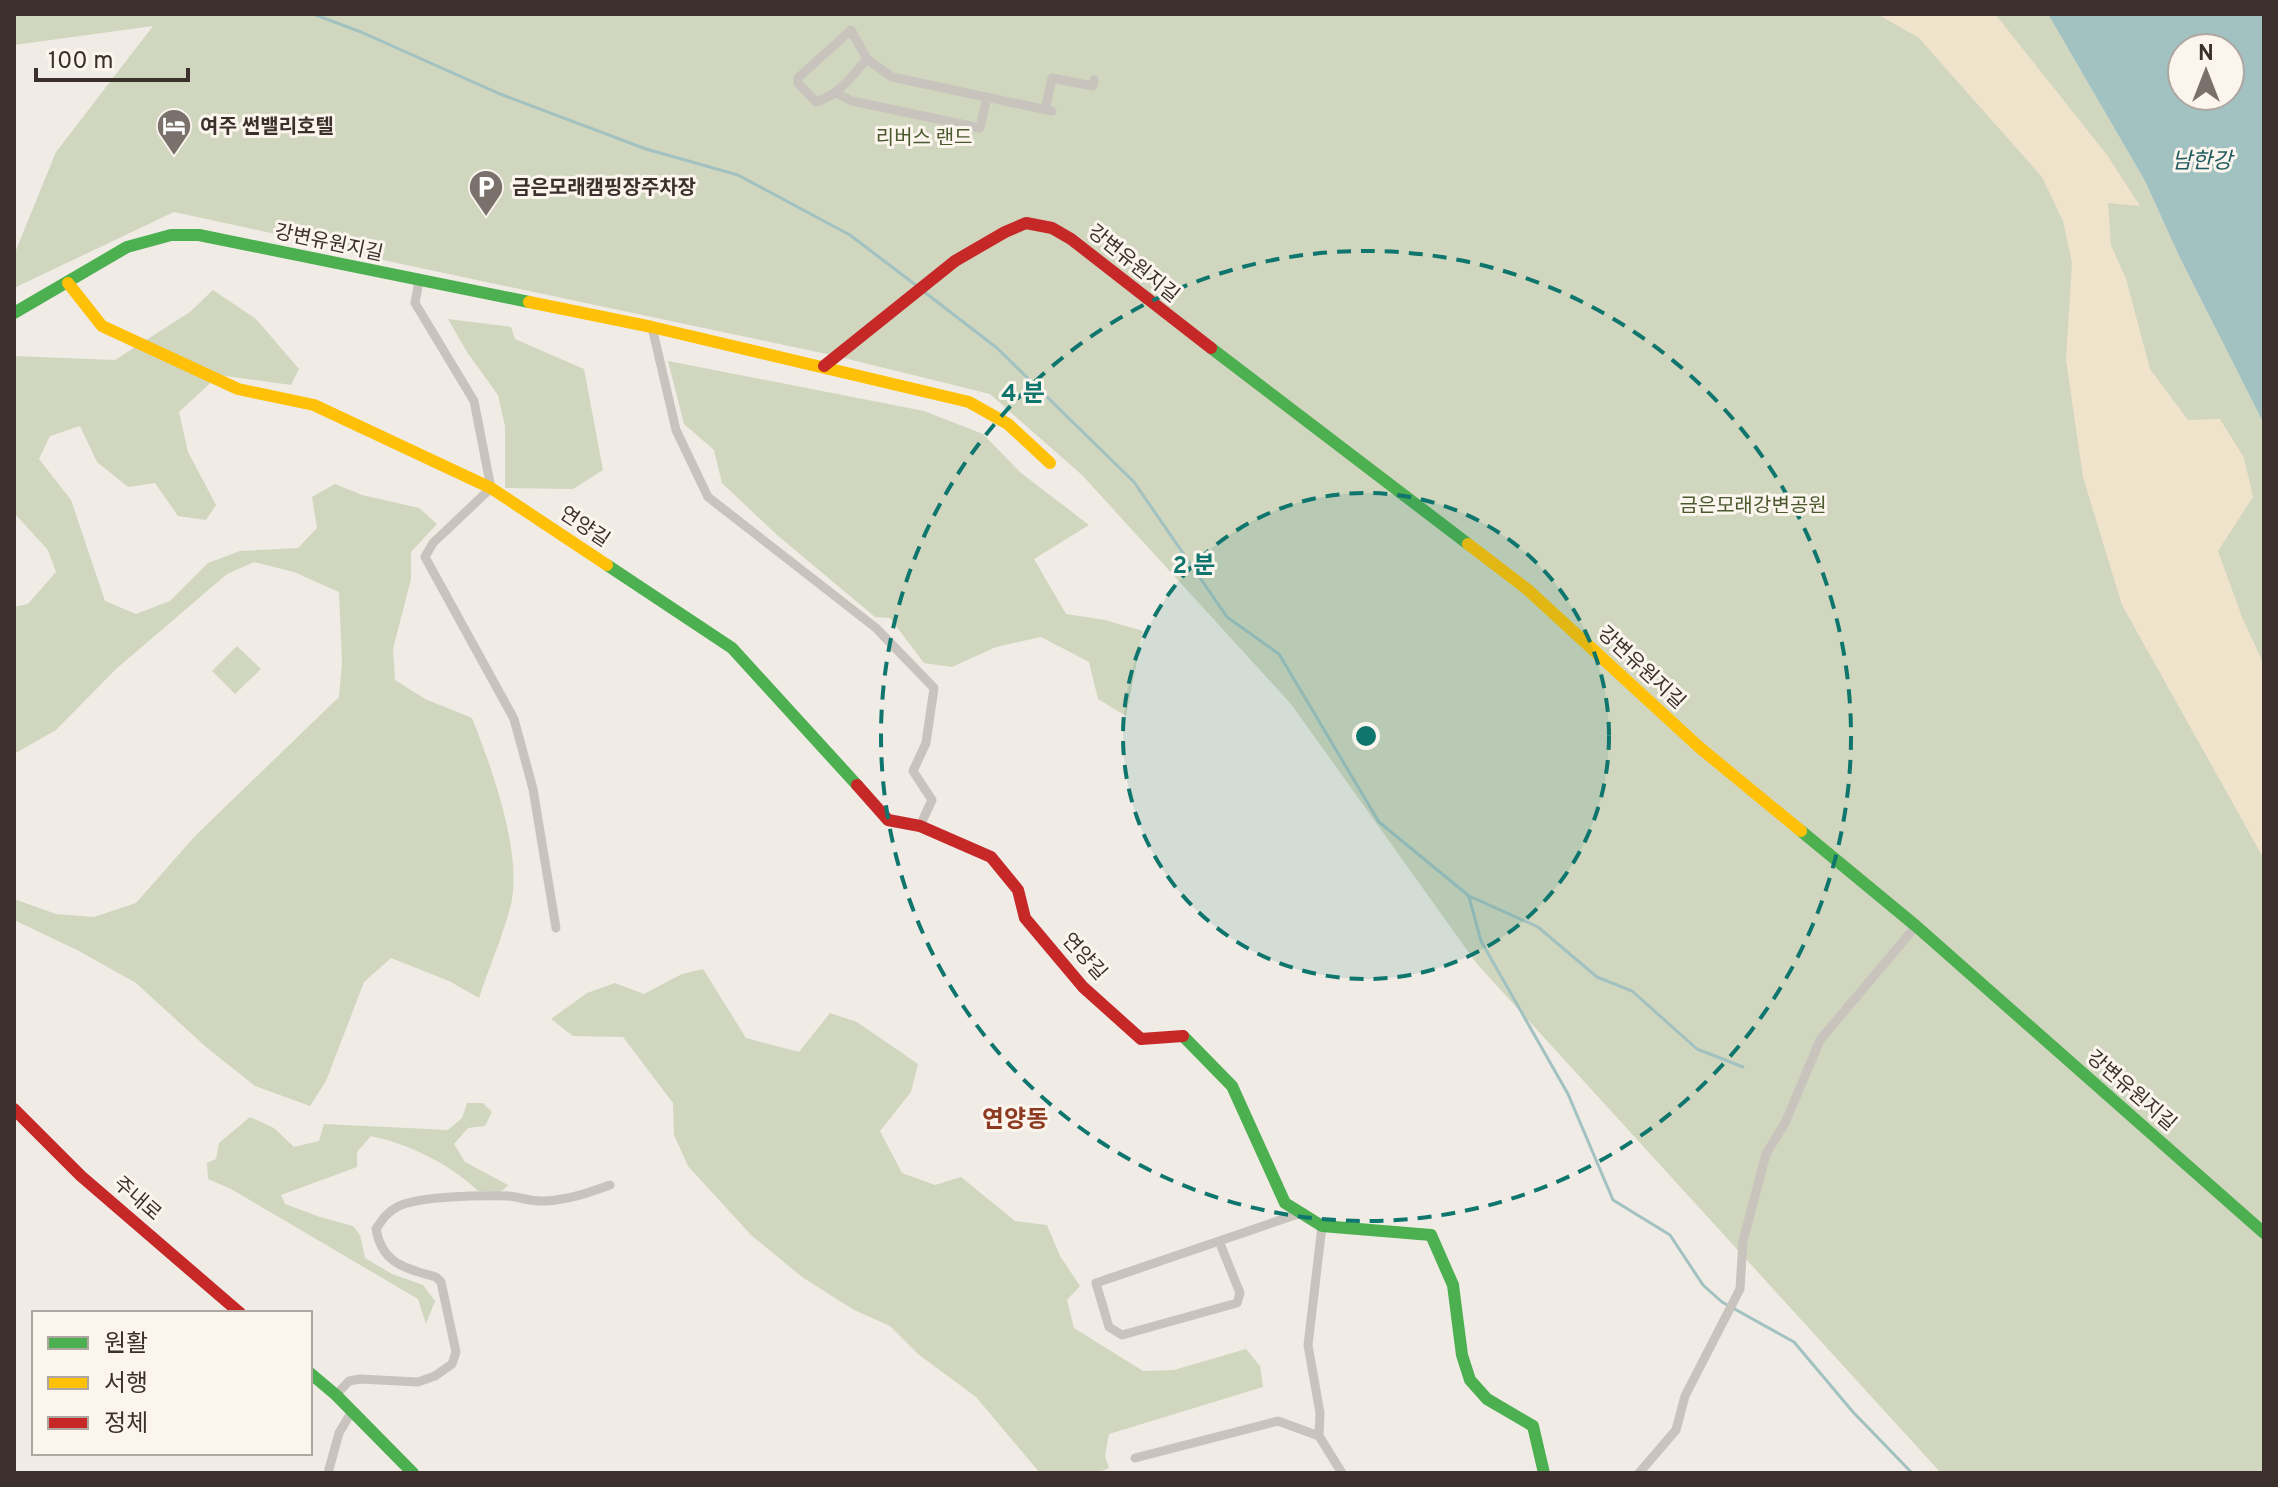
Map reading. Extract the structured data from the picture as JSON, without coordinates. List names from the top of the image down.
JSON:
{
  "streets": {
    "street": ["강변유원지길", "연양길", "주내로"]
  },
  "crossings": [
    ["강변유원지길", "연양길"]
  ],
  "districts": ["연양동"],
  "water": ["남한강"],
  "parks": ["리버스 랜드", "금은모래강변공원"],
  "places": {
    "hotel": ["여주 썬밸리호텔"],
    "parking": ["금은모래캠핑장주차장"]
  },
  "legend": ["원활", "서행", "정체"],
  "scale_bar": "100 m",
  "north": "top",
  "rings": ["4 분", "2 분"]
}
